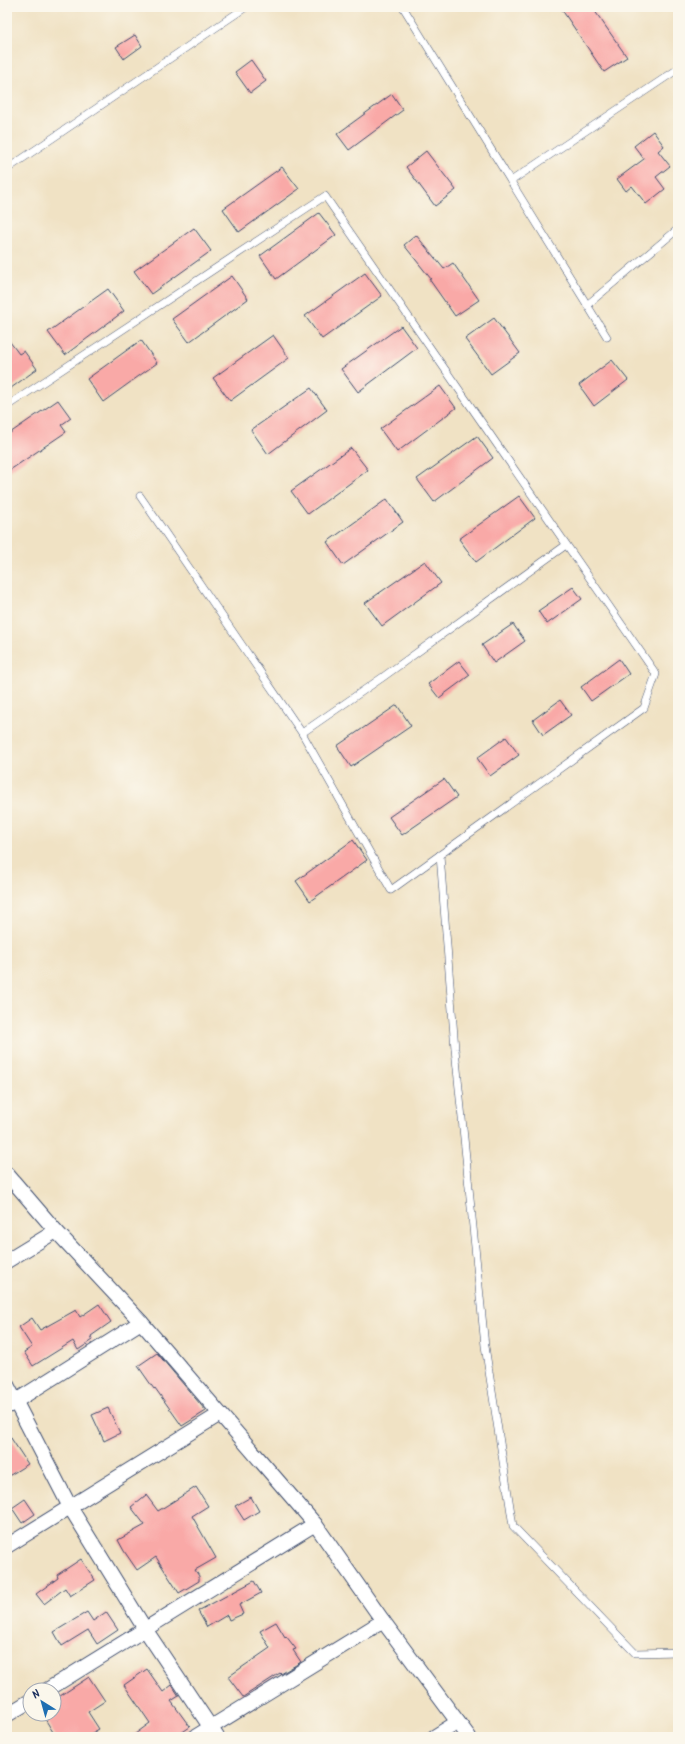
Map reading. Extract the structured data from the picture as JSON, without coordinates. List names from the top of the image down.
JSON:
{
  "north": "top left"
}
